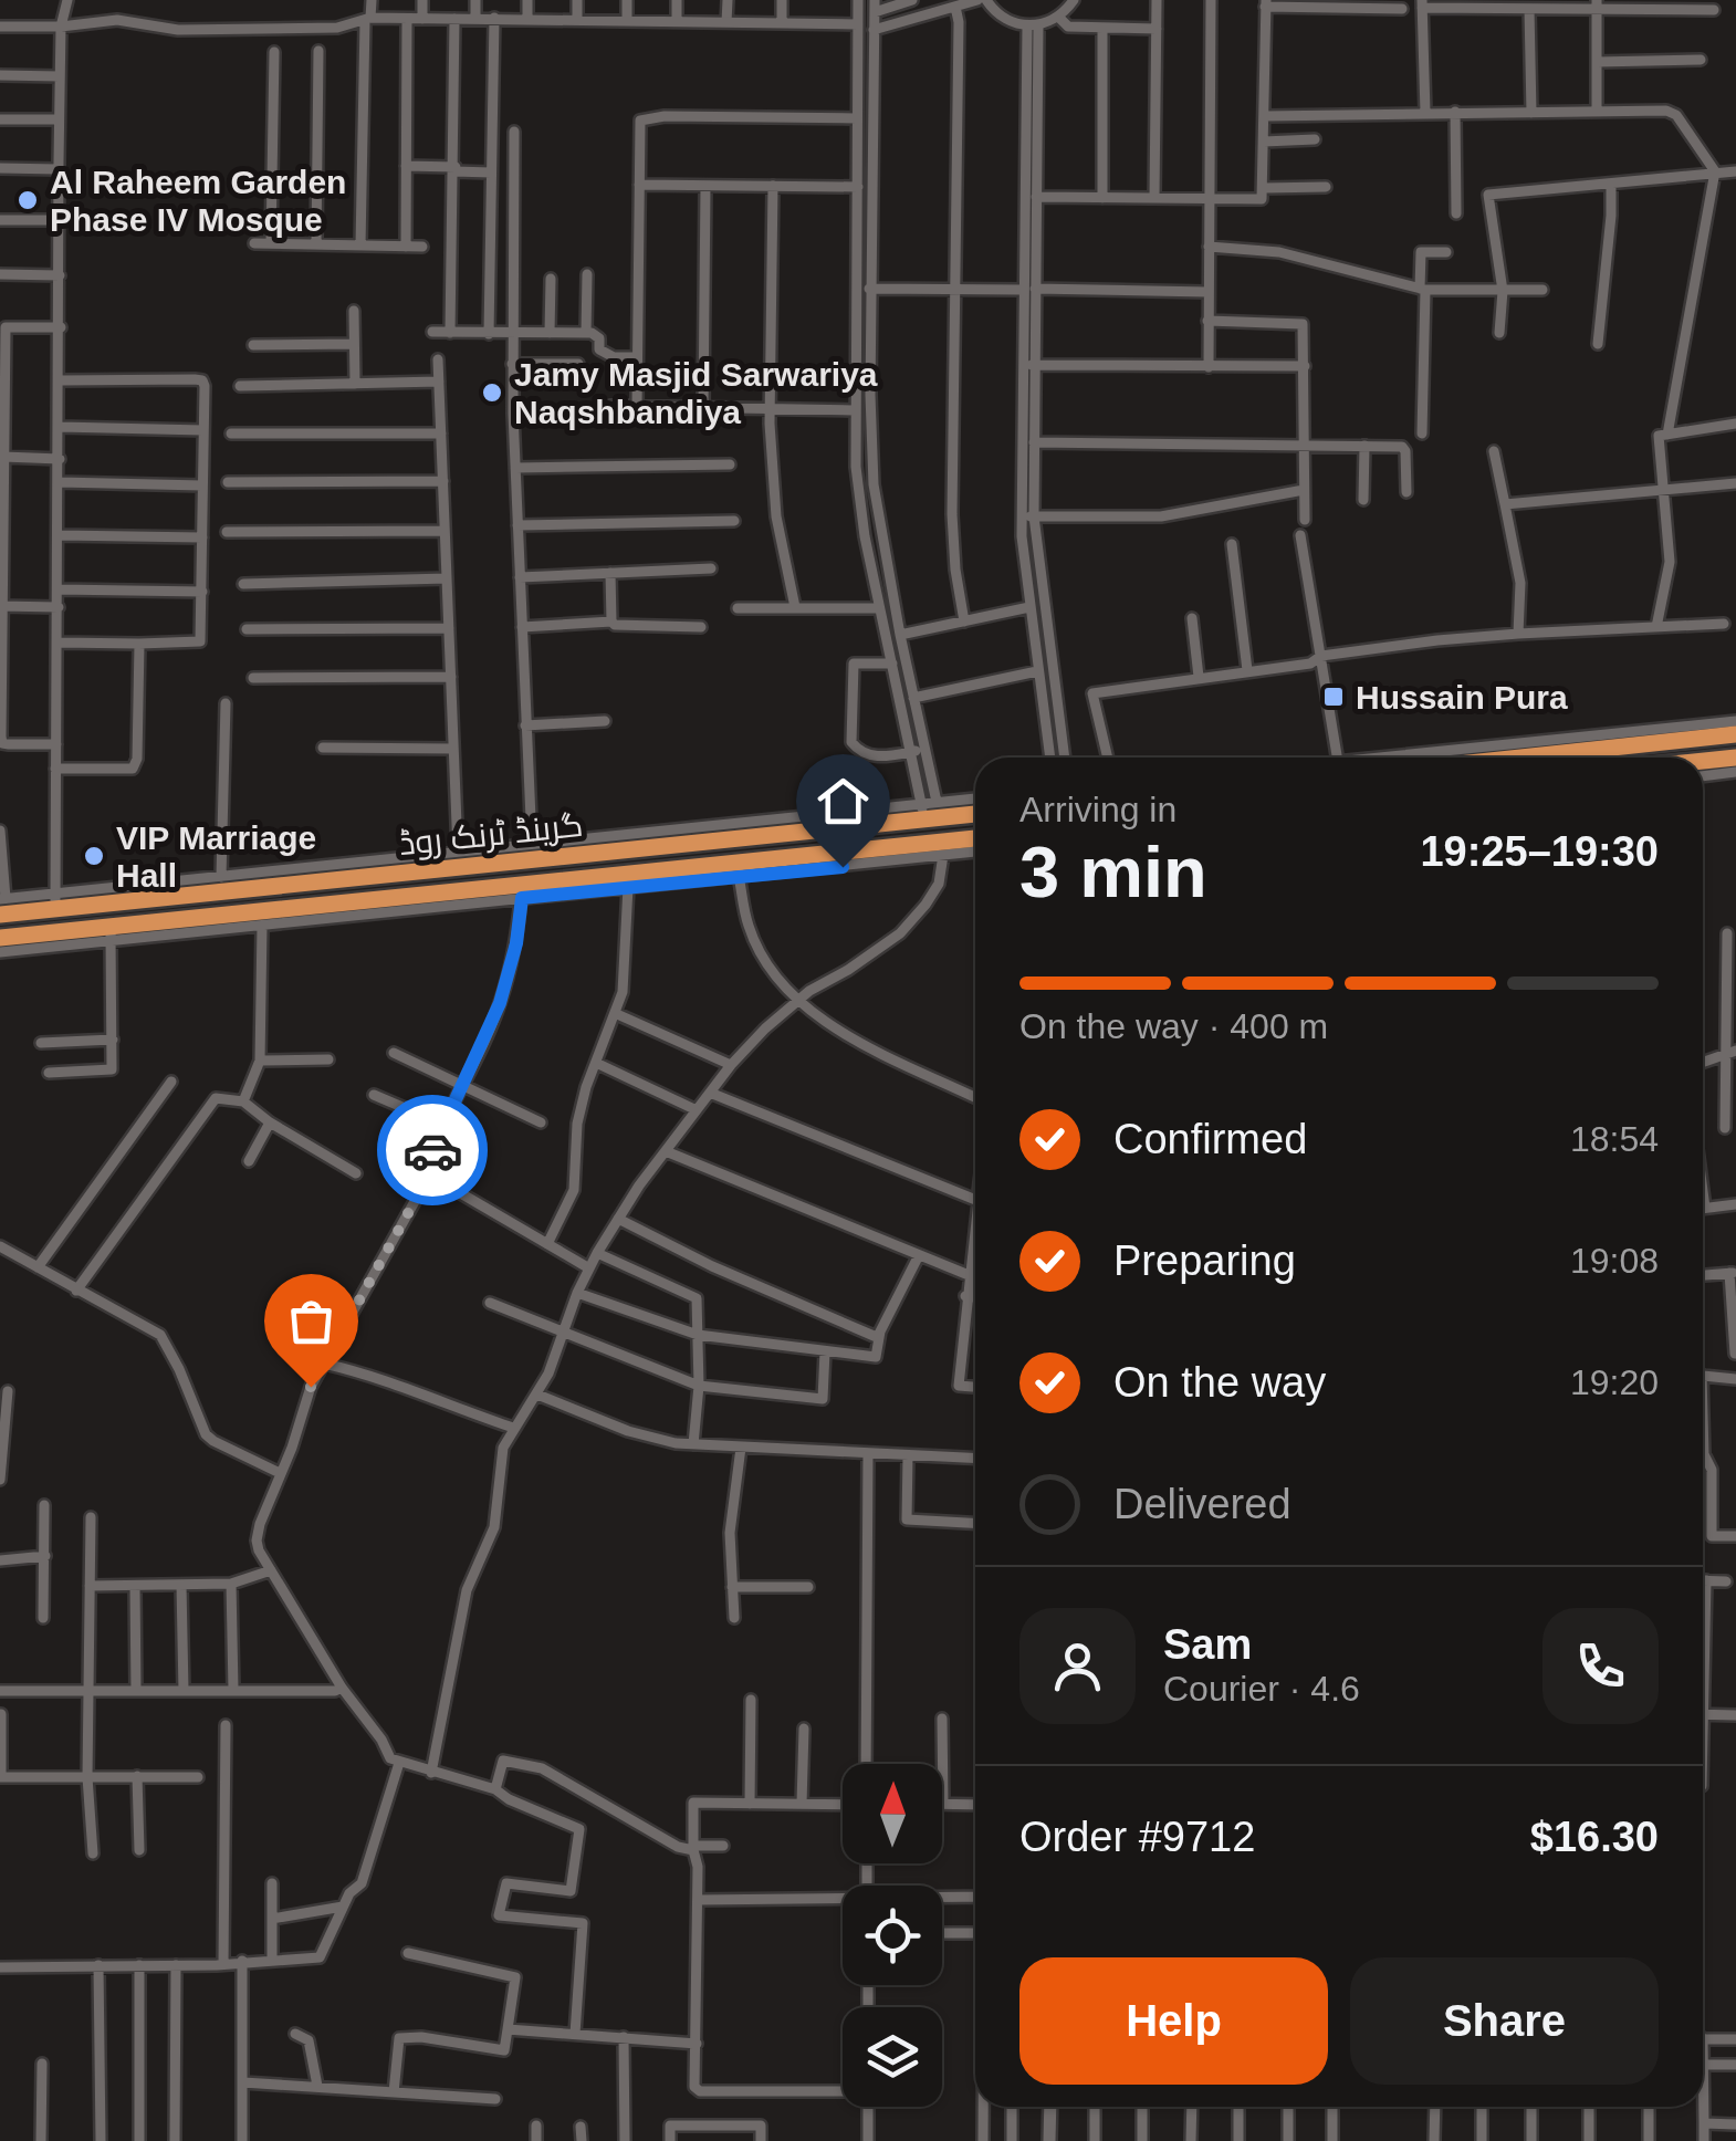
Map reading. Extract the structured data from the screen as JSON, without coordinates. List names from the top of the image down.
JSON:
{
  "streets": {
    "highway": ["گرینڈ ٹرنک روڈ"]
  },
  "places": {
    "other": ["Al Raheem Garden Phase IV Mosque", "Jamy Masjid Sarwariya Naqshbandiya", "VIP Marriage Hall"],
    "transit": ["Hussain Pura"]
  },
  "north": "top",
  "page": {
    "heading": ["3 min", "Arriving in", "19:25–19:30"],
    "panel": [
      "Sam",
      "Courier · 4.6",
      "Order #9712",
      "$16.30"
    ],
    "bar": "On the way · 400 m",
    "list": [
      ["Confirmed", "18:54"],
      ["Preparing", "19:08"],
      ["On the way", "19:20"],
      "Delivered"
    ],
    "buttons": ["Help", "Share"]
  }
}
